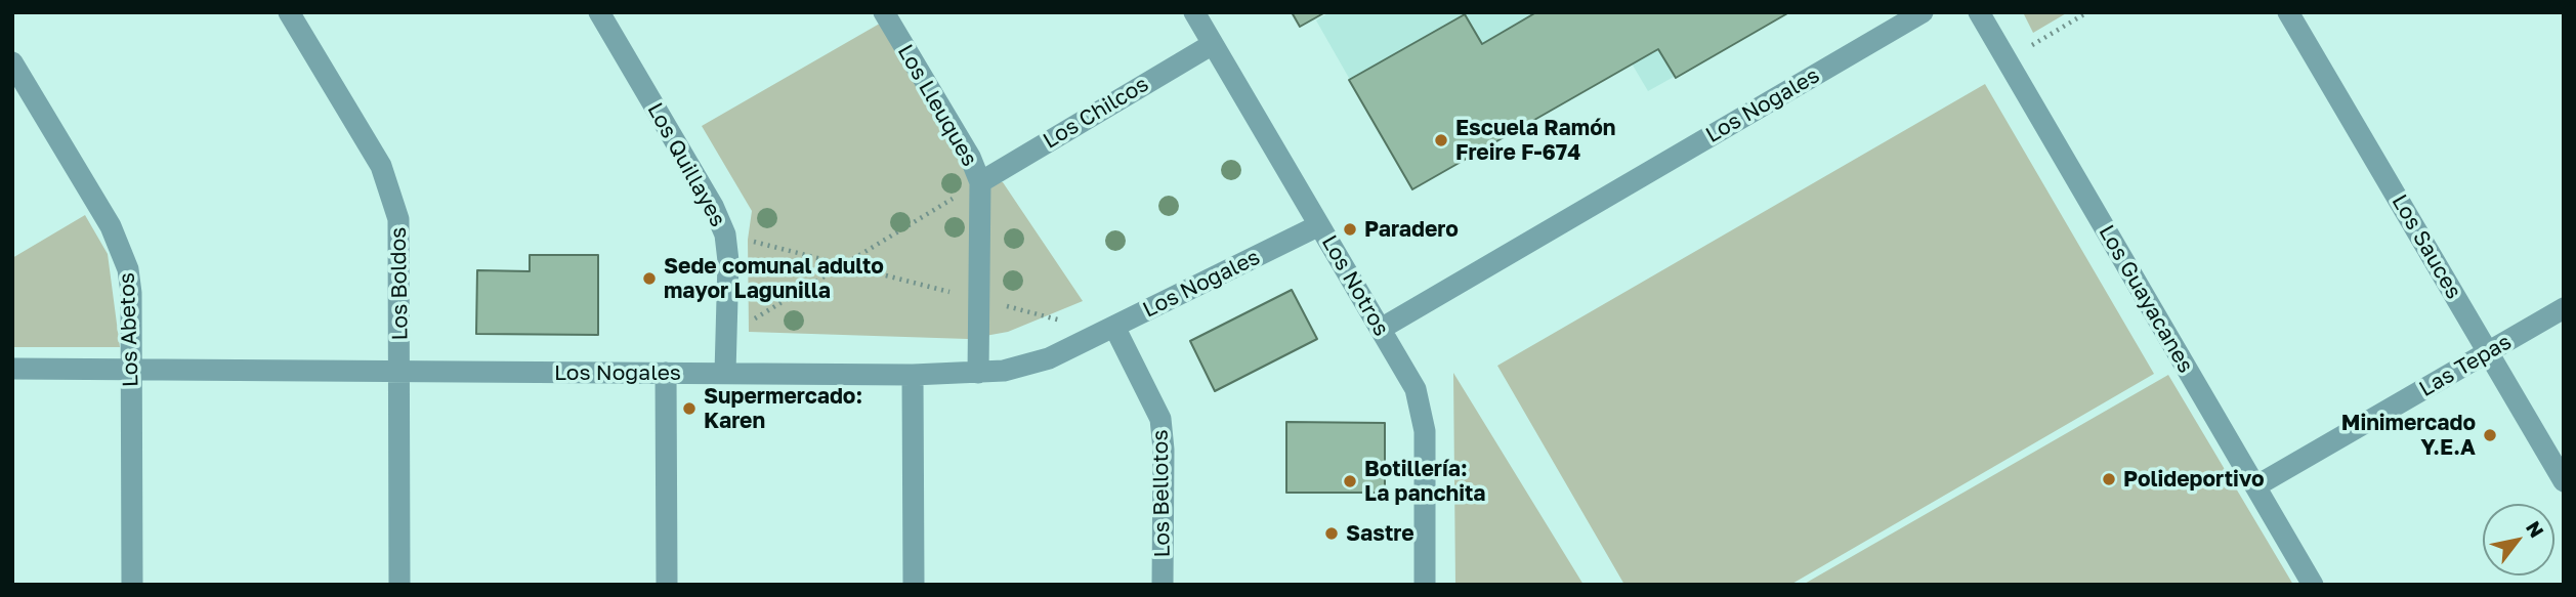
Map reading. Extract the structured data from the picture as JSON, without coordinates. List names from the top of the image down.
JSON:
{
  "streets": {
    "street": [
      "Los Lleuques",
      "Los Nogales",
      "Los Chilcos",
      "Los Quillayes",
      "Los Sauces",
      "Los Boldos",
      "Los Notros",
      "Los Guayacanes",
      "Los Abetos",
      "Las Tepas",
      "Los Bellotos"
    ]
  },
  "crossings": [
    ["Los Lleuques", "Los Nogales"],
    ["Los Lleuques", "Los Chilcos"],
    ["Los Nogales", "Los Quillayes"],
    ["Los Nogales", "Los Boldos"],
    ["Los Nogales", "Los Notros"],
    ["Los Nogales", "Los Abetos"],
    ["Los Nogales", "Los Bellotos"],
    ["Los Chilcos", "Los Notros"],
    ["Los Sauces", "Las Tepas"],
    ["Los Guayacanes", "Las Tepas"]
  ],
  "places": [
    "Escuela Ramón Freire F-674",
    "Paradero",
    "Sede comunal adulto mayor Lagunilla",
    "Supermercado: Karen",
    "Minimercado Y.E.A",
    "Polideportivo",
    "Botillería: La panchita",
    "Sastre"
  ],
  "north": "top right"
}
